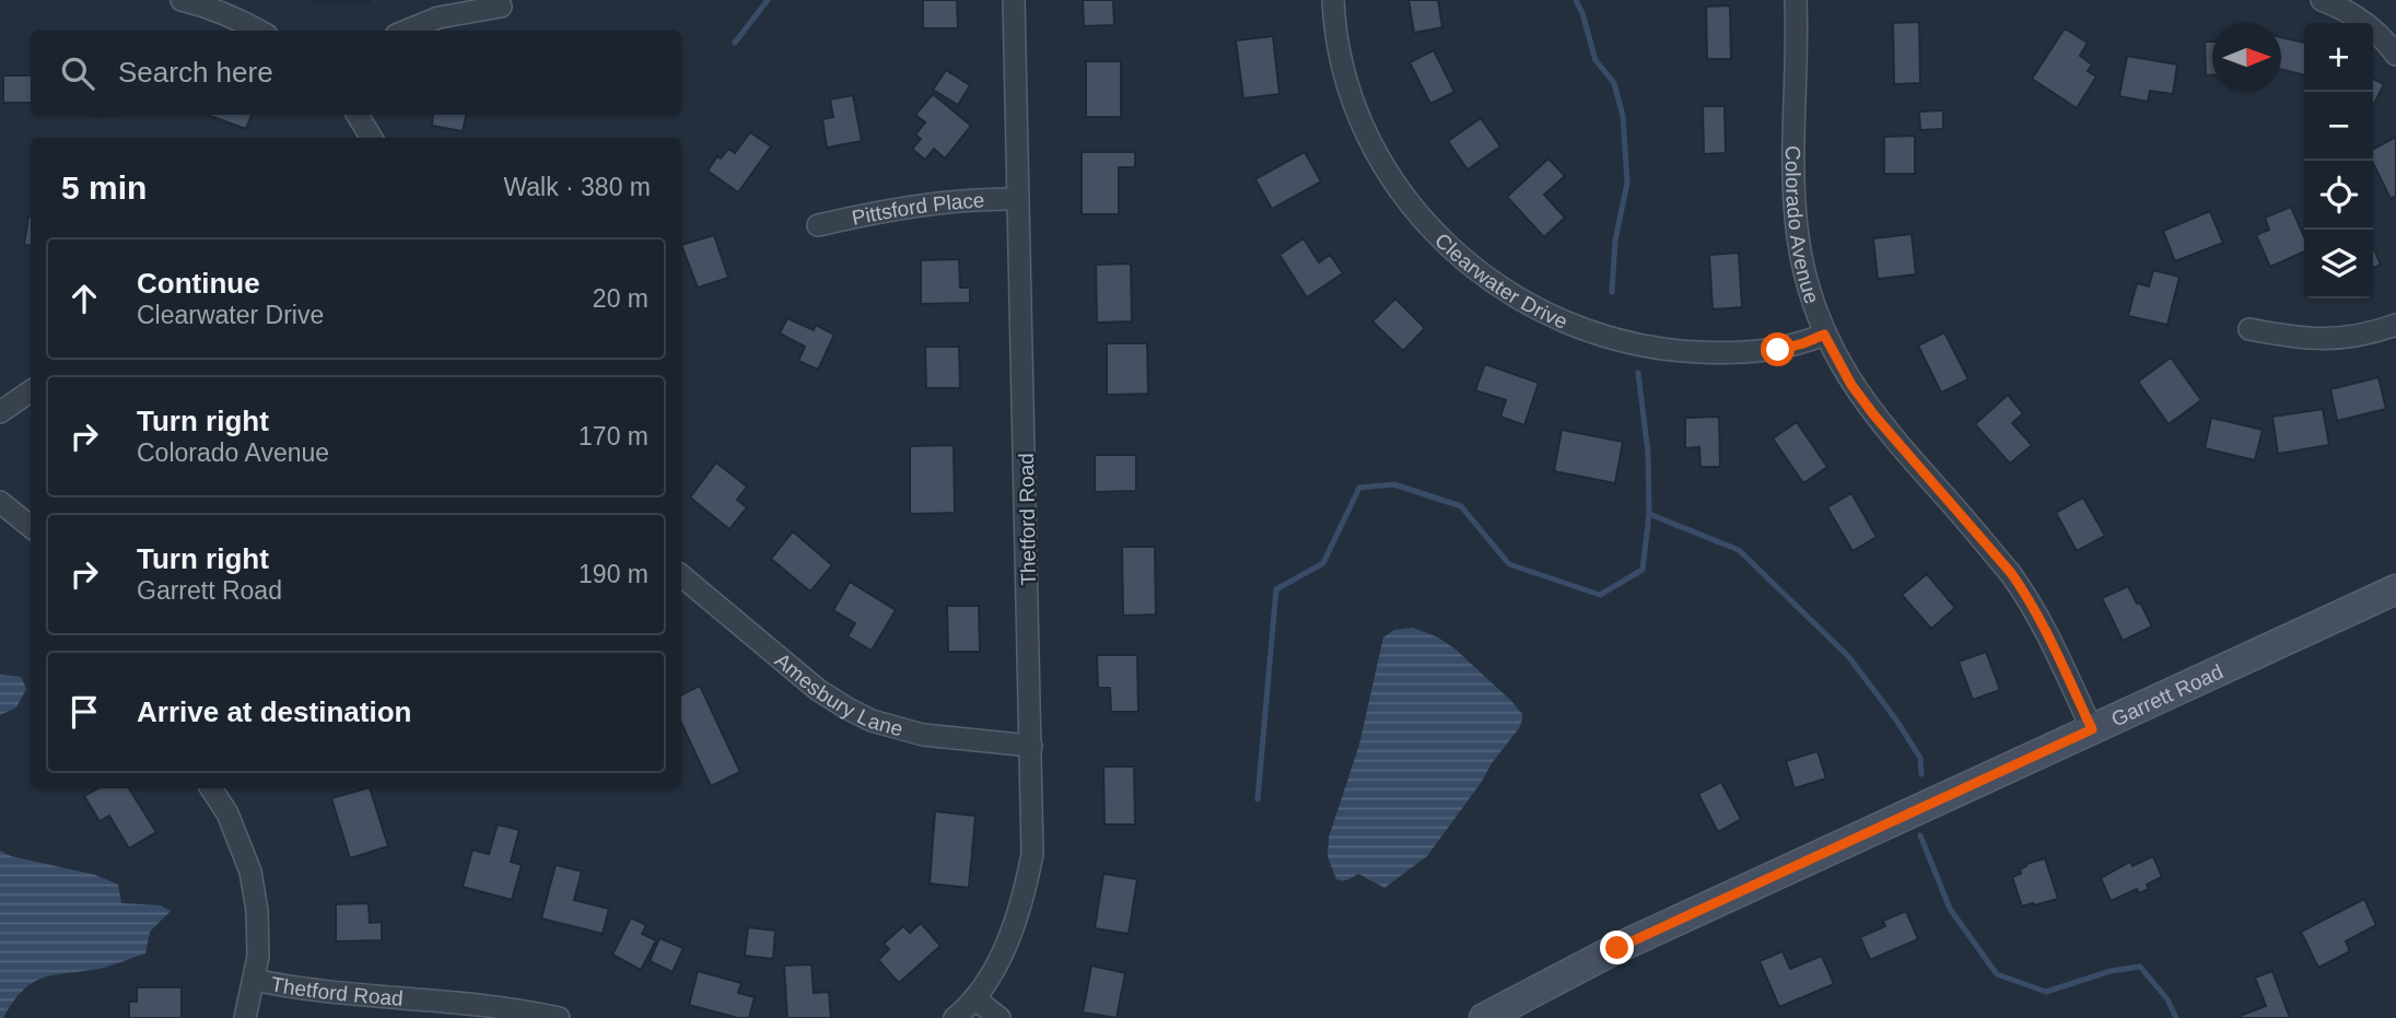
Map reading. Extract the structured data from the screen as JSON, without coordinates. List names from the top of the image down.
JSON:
{
  "streets": {
    "street": [
      "Pittsford Place",
      "Colorado Avenue",
      "Clearwater Drive",
      "Thetford Road",
      "Amesbury Lane",
      "Garrett Road"
    ]
  },
  "crossings": [
    ["Pittsford Place", "Thetford Road"],
    ["Colorado Avenue", "Clearwater Drive"],
    ["Colorado Avenue", "Garrett Road"],
    ["Thetford Road", "Amesbury Lane"]
  ],
  "north": "right",
  "page": {
    "map_buttons": ["+", "−"],
    "search": "Search here",
    "heading": ["5 min", "Walk · 380 m"],
    "list": [
      ["Continue", "Clearwater Drive", "20 m"],
      ["Turn right", "Colorado Avenue", "170 m"],
      ["Turn right", "Garrett Road", "190 m"],
      "Arrive at destination"
    ]
  }
}
